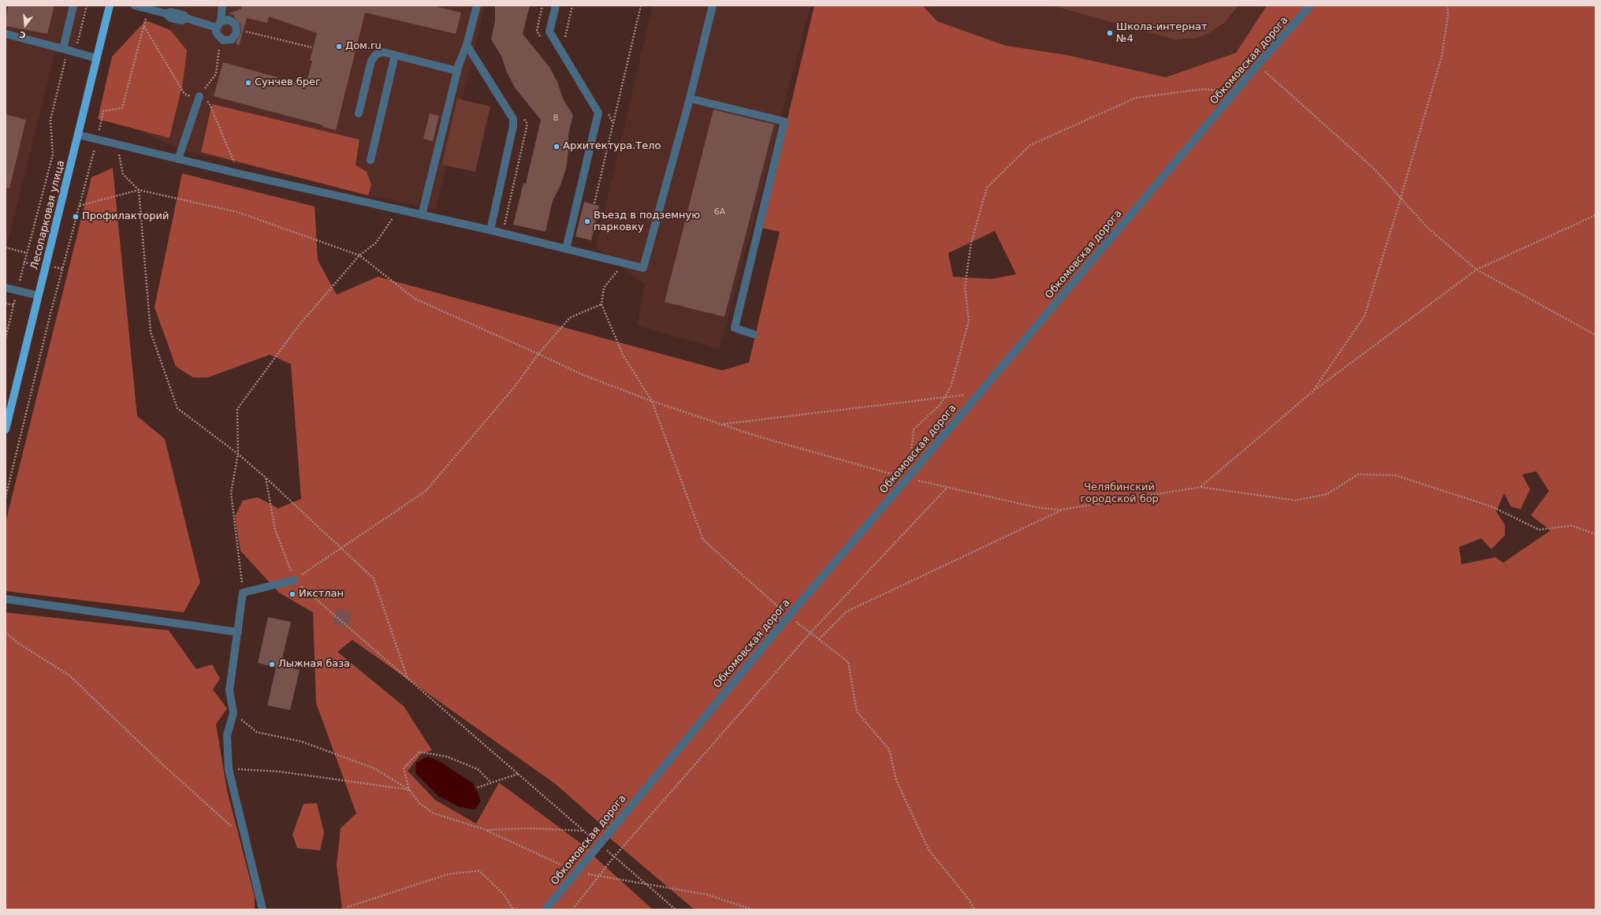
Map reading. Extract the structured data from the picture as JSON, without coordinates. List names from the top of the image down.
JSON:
{
  "streets": {
    "main road": ["Лесопарковая улица"],
    "street": ["Обкомовская дорога"]
  },
  "parks": ["Челябинский городской бор"],
  "places": [
    "Школа-интернат №4",
    "Дом.ru",
    "Сунчев брег",
    "Архитектура.Тело",
    "Профилакторий",
    "Въезд в подземную парковку",
    "Икстлан",
    "Лыжная база"
  ],
  "house_numbers": ["8", "6А"],
  "north": "bottom"
}
